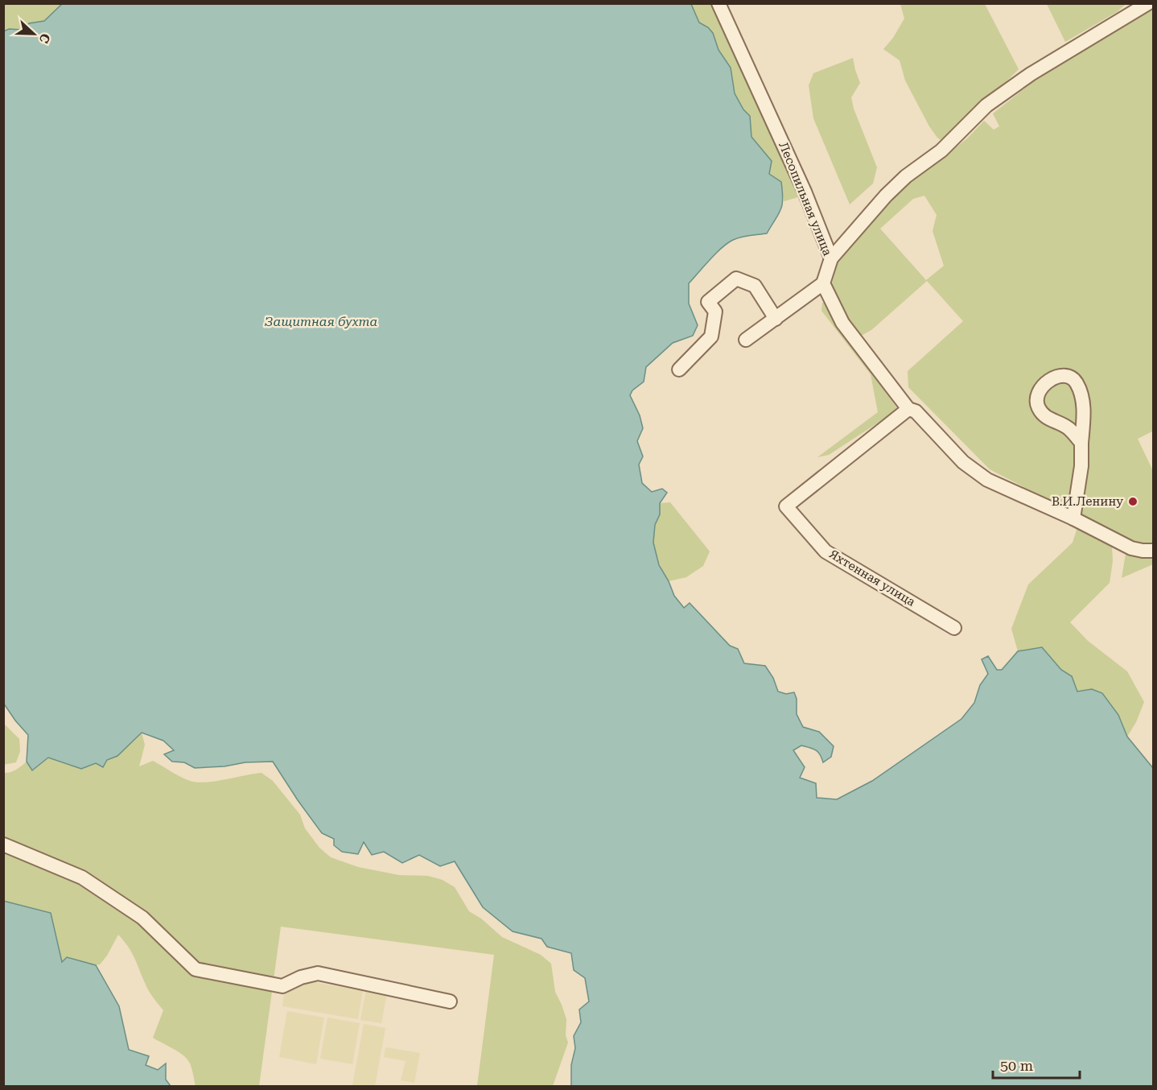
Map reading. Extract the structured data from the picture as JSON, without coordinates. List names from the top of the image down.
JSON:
{
  "streets": {
    "street": ["Лесопильная улица", "Яхтенная улица"]
  },
  "water": ["Защитная бухта"],
  "places": ["В.И.Ленину"],
  "scale_bar": "50 m",
  "north": "right"
}
